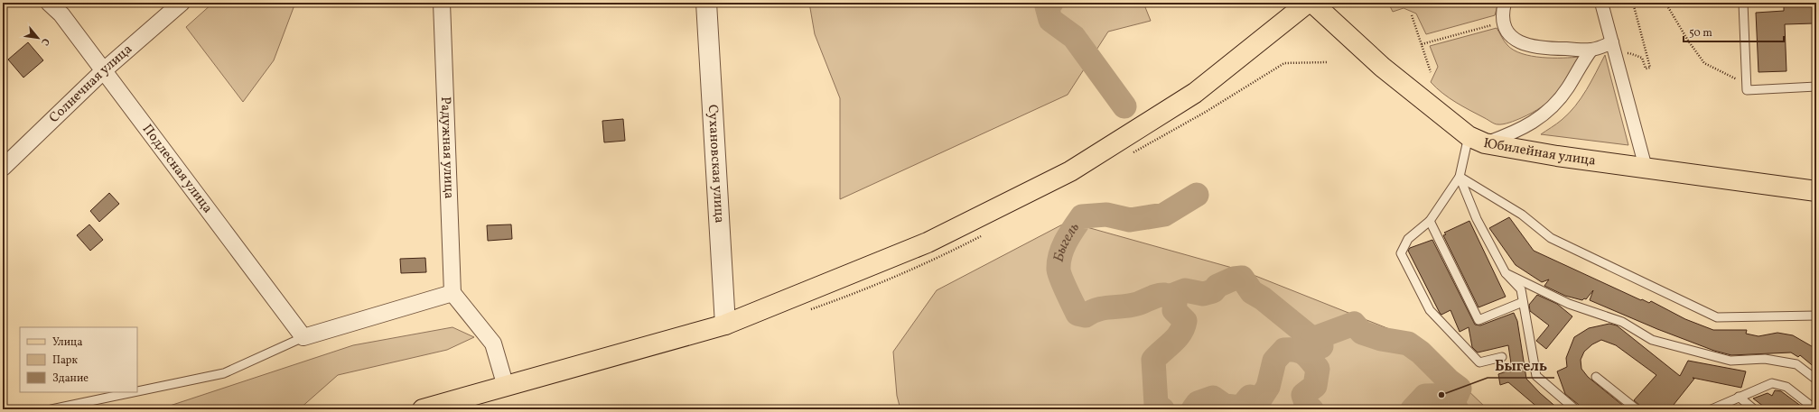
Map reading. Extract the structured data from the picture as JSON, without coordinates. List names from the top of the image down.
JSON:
{
  "streets": {
    "main road": ["Юбилейная улица"],
    "street": [
      "Солнечная улица",
      "Радужная улица",
      "Сухановская улица",
      "Подлесная улица"
    ]
  },
  "crossings": [
    ["Солнечная улица", "Подлесная улица"]
  ],
  "water": ["Быгель"],
  "places": ["Быгель"],
  "legend": ["Улица", "Парк", "Здание"],
  "scale_bar": "50 m",
  "north": "bottom right"
}
